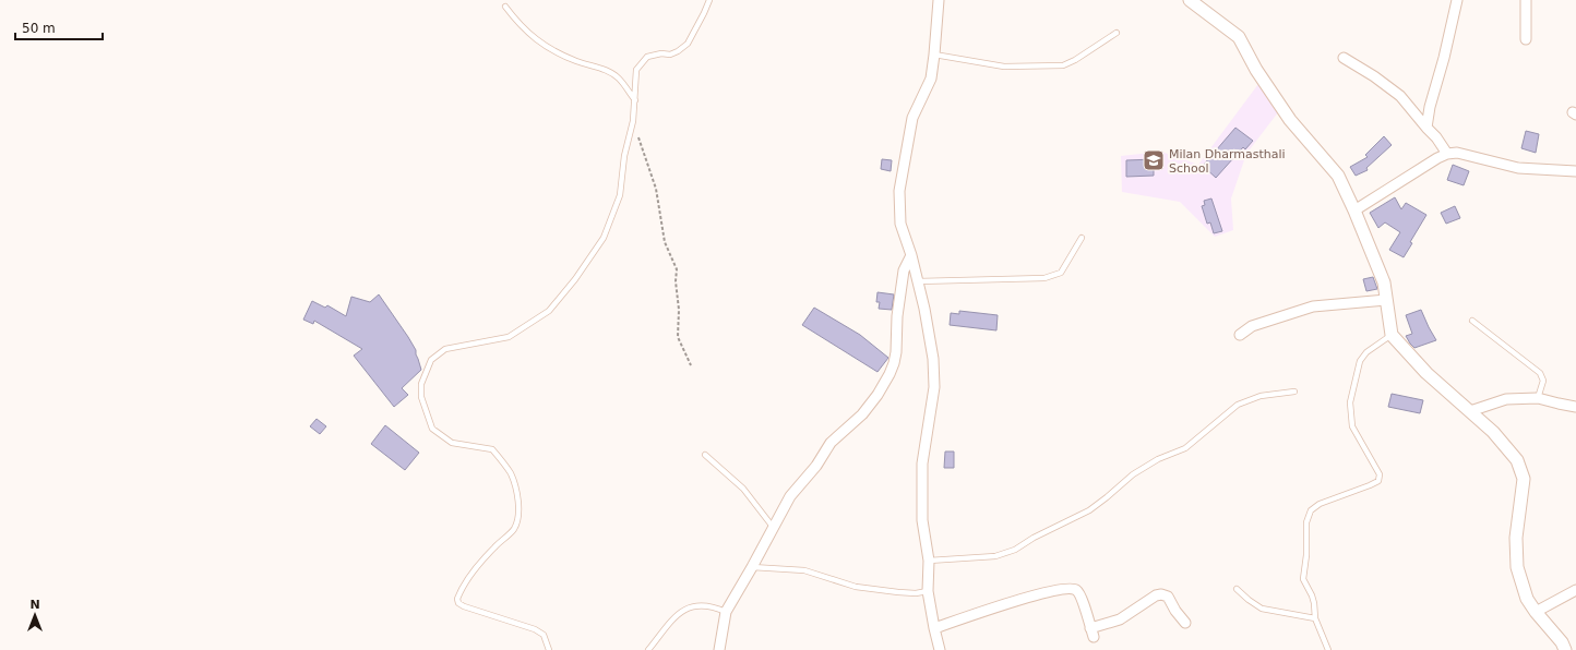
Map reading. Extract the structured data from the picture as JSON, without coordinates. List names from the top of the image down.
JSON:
{
  "places": {
    "school or university": ["Milan Dharmasthali School"]
  },
  "scale_bar": "50 m",
  "north": "top"
}
